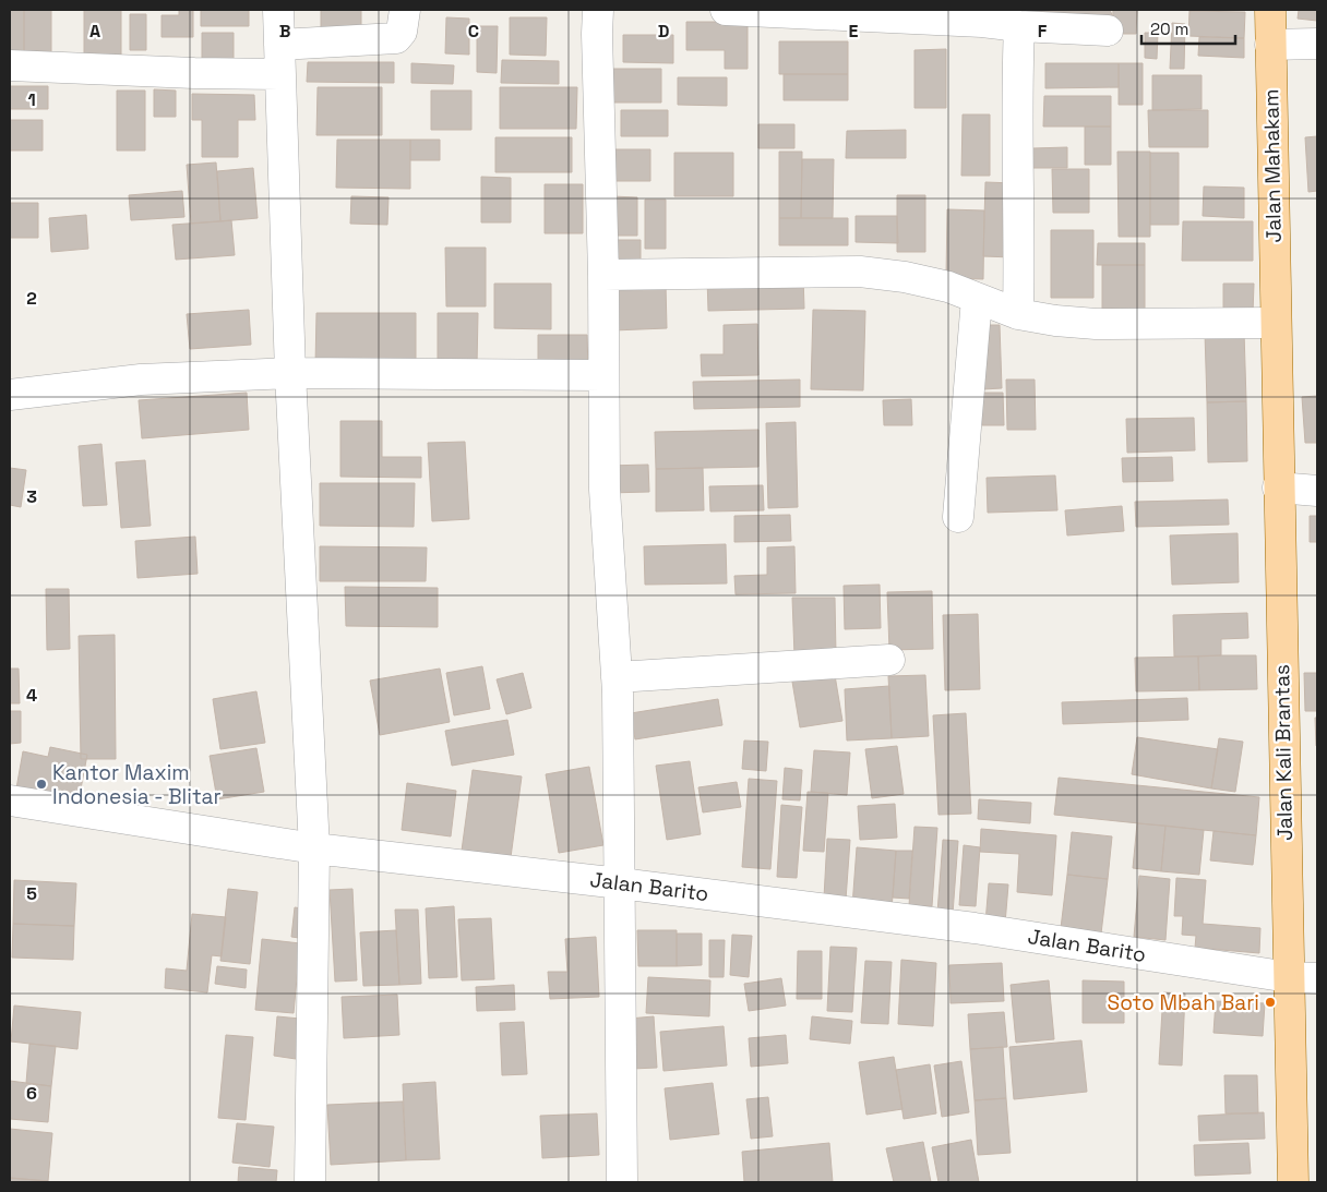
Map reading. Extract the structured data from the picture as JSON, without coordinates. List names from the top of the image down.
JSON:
{
  "streets": {
    "main road": ["Jalan Mahakam", "Jalan Kali Brantas"],
    "street": ["Jalan Barito"]
  },
  "crossings": [
    ["Jalan Mahakam", "Jalan Kali Brantas"],
    ["Jalan Kali Brantas", "Jalan Barito"]
  ],
  "places": ["Kantor Maxim Indonesia - Blitar", "Soto Mbah Bari"],
  "scale_bar": "20 m",
  "grid": {
    "columns": [
      "A",
      "B",
      "C",
      "D",
      "E",
      "F"
    ],
    "rows": [
      "1",
      "2",
      "3",
      "4",
      "5",
      "6"
    ]
  }
}
